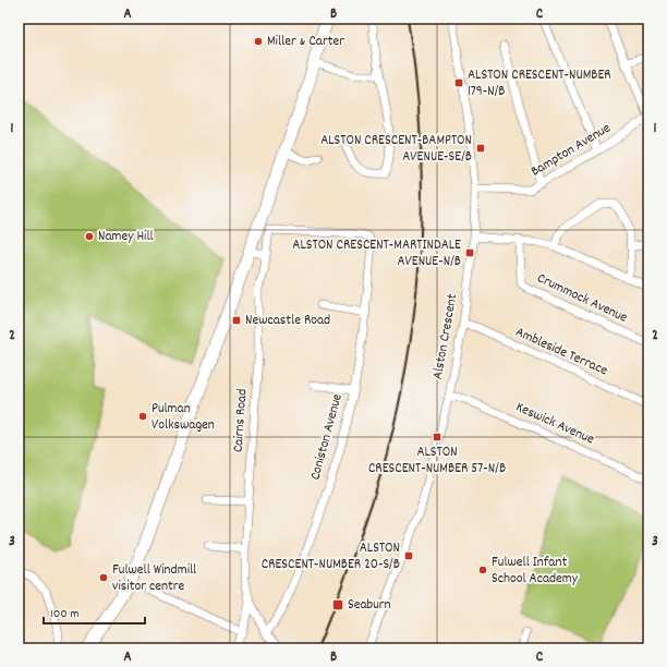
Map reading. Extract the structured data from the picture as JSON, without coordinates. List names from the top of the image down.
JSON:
{
  "streets": {
    "street": [
      "Bampton Avenue",
      "Crummock Avenue",
      "Alston Crescent",
      "Ambleside Terrace",
      "Cairns Road",
      "Keswick Avenue",
      "Coniston Avenue"
    ]
  },
  "crossings": [
    ["Bampton Avenue", "Alston Crescent"],
    ["Alston Crescent", "Ambleside Terrace"],
    ["Alston Crescent", "Keswick Avenue"],
    ["Cairns Road", "Coniston Avenue"]
  ],
  "places": {
    "other": [
      "Miller & Carter",
      "Namey Hill",
      "Pulman Volkswagen",
      "Fulwell Infant School Academy",
      "Fulwell Windmill visitor centre"
    ],
    "transit": [
      "ALSTON CRESCENT-NUMBER 179-N/B",
      "ALSTON CRESCENT-BAMPTON AVENUE-SE/B",
      "ALSTON CRESCENT-MARTINDALE AVENUE-N/B",
      "Newcastle Road",
      "ALSTON CRESCENT-NUMBER 57-N/B",
      "ALSTON CRESCENT-NUMBER 20-S/B",
      "Seaburn"
    ]
  },
  "scale_bar": "100 m",
  "grid": {
    "columns": ["A", "B", "C"],
    "rows": ["1", "2", "3"]
  }
}
